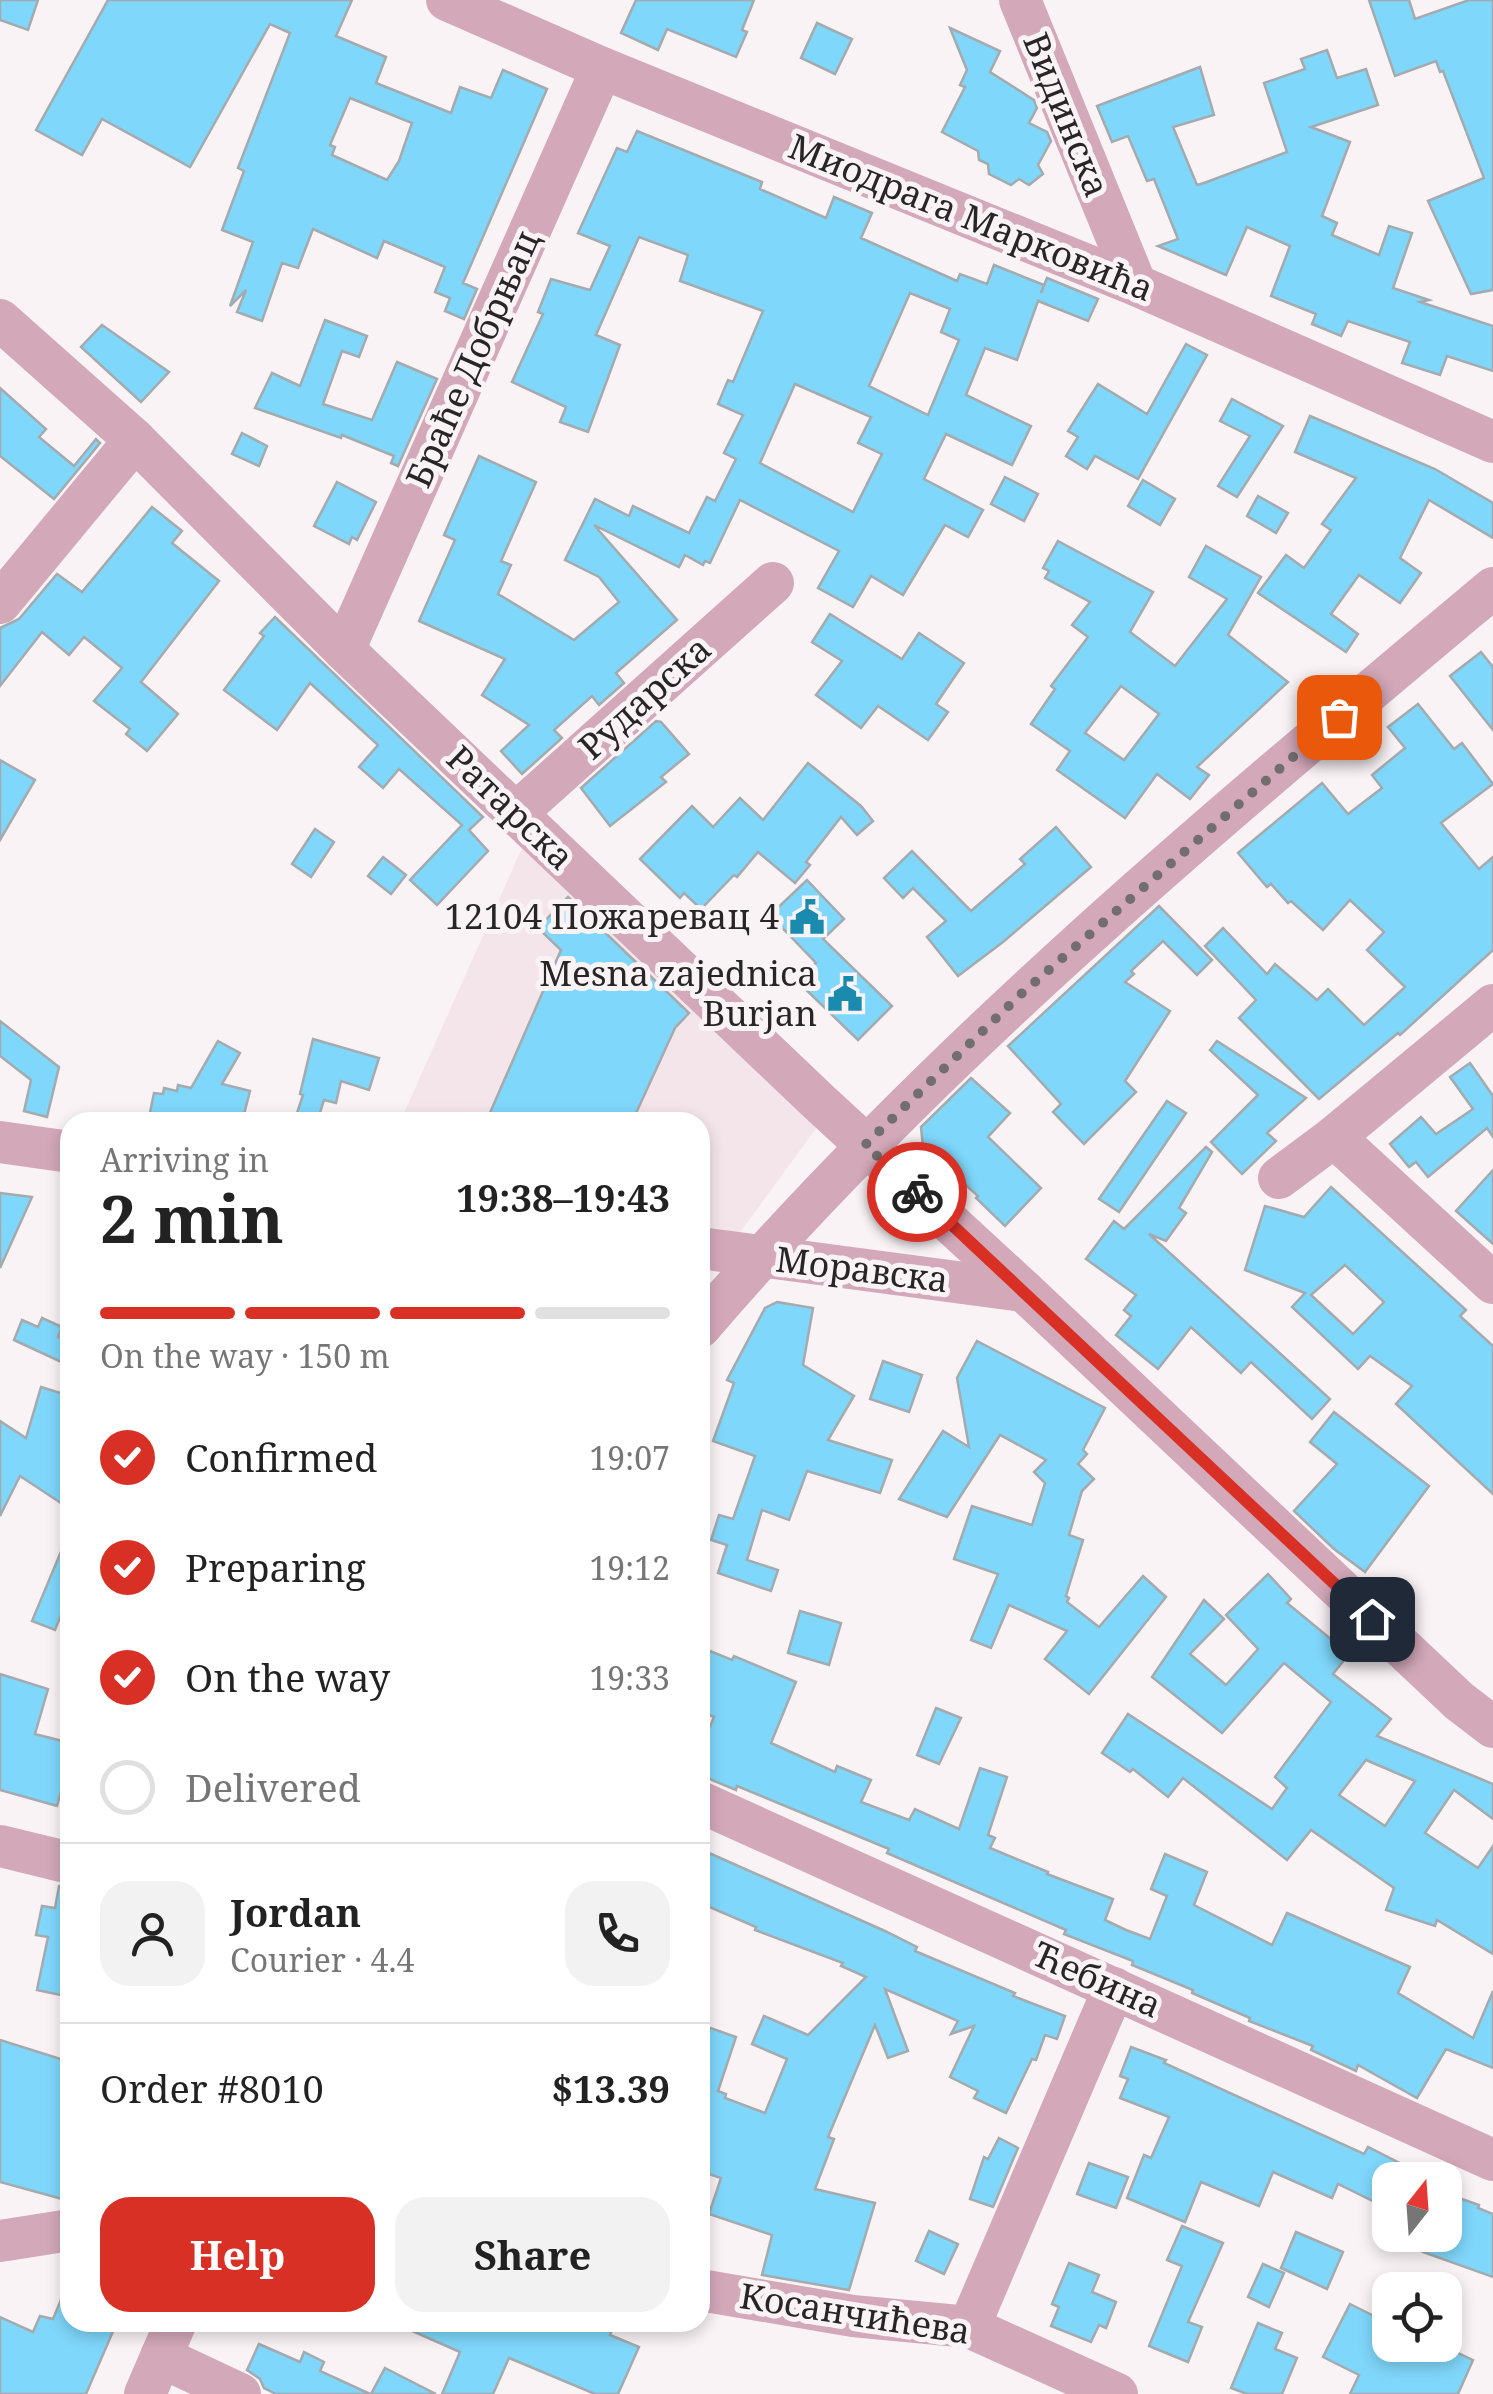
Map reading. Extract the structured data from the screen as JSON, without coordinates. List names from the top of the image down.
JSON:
{
  "streets": {
    "street": [
      "Видинска",
      "Миодрага Марковића",
      "Браће Добрњац",
      "Рударска",
      "Ратарска",
      "Моравска",
      "Ћебина",
      "Косанчићева"
    ]
  },
  "crossings": [
    ["Видинска", "Миодрага Марковића"],
    ["Миодрага Марковића", "Браће Добрњац"],
    ["Браће Добрњац", "Ратарска"],
    ["Рударска", "Ратарска"],
    ["Ратарска", "Моравска"]
  ],
  "places": {
    "public building": ["12104 Пожаревац 4", "Mesna zajednica Burjan"]
  },
  "north": "top",
  "page": {
    "heading": ["2 min", "Arriving in", "19:38–19:43"],
    "panel": [
      "Jordan",
      "Courier · 4.4",
      "Order #8010",
      "$13.39"
    ],
    "bar": "On the way · 150 m",
    "list": [
      ["Confirmed", "19:07"],
      ["Preparing", "19:12"],
      ["On the way", "19:33"],
      "Delivered"
    ],
    "buttons": ["Help", "Share"]
  }
}
